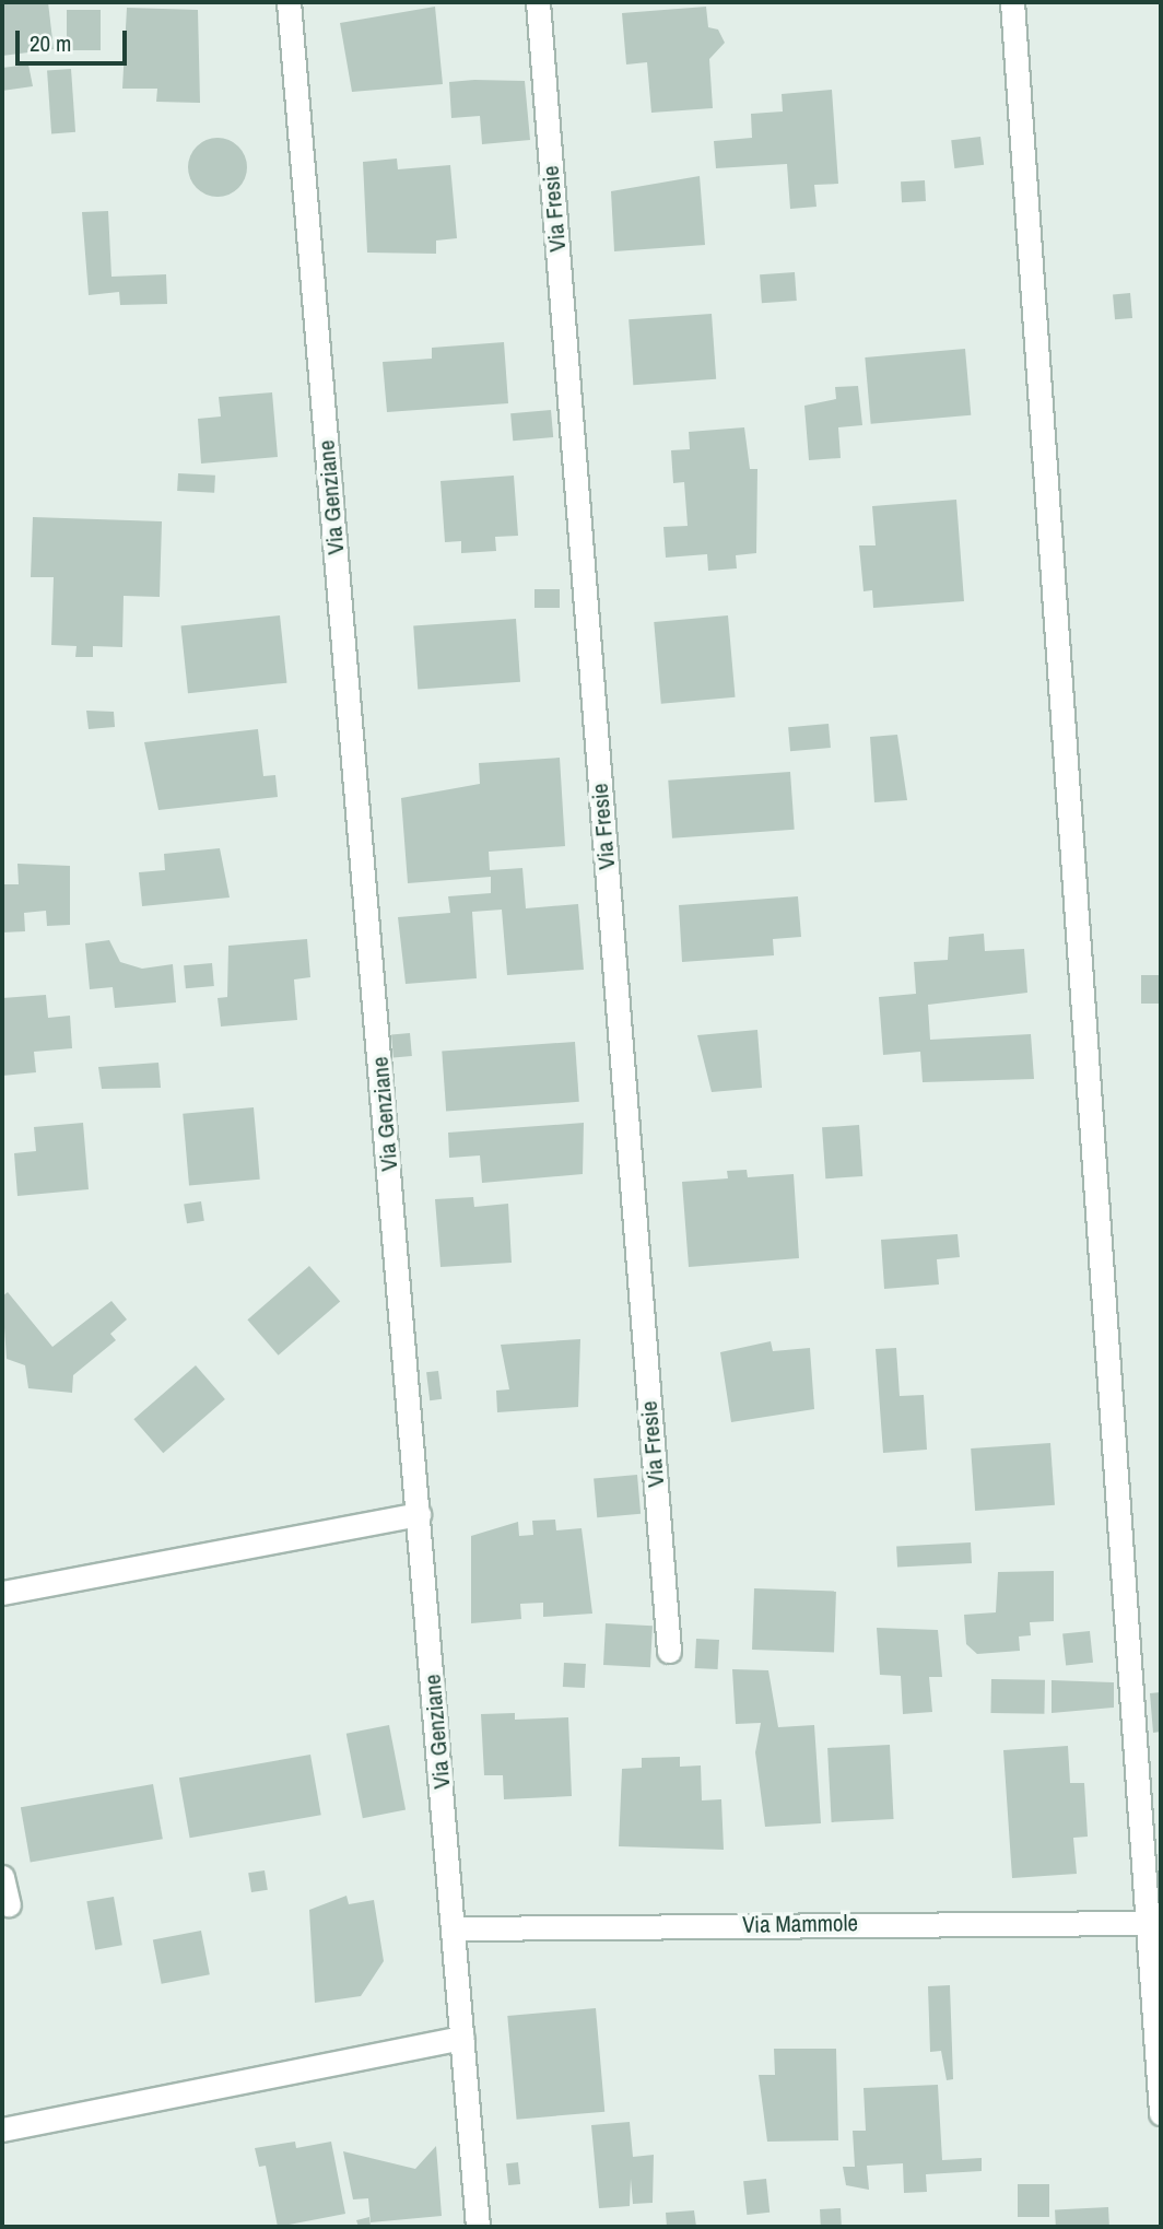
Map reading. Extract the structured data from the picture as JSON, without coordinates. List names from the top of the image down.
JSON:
{
  "streets": {
    "street": ["Via Fresie", "Via Genziane", "Via Mammole"]
  },
  "crossings": [
    ["Via Genziane", "Via Mammole"]
  ],
  "scale_bar": "20 m"
}
